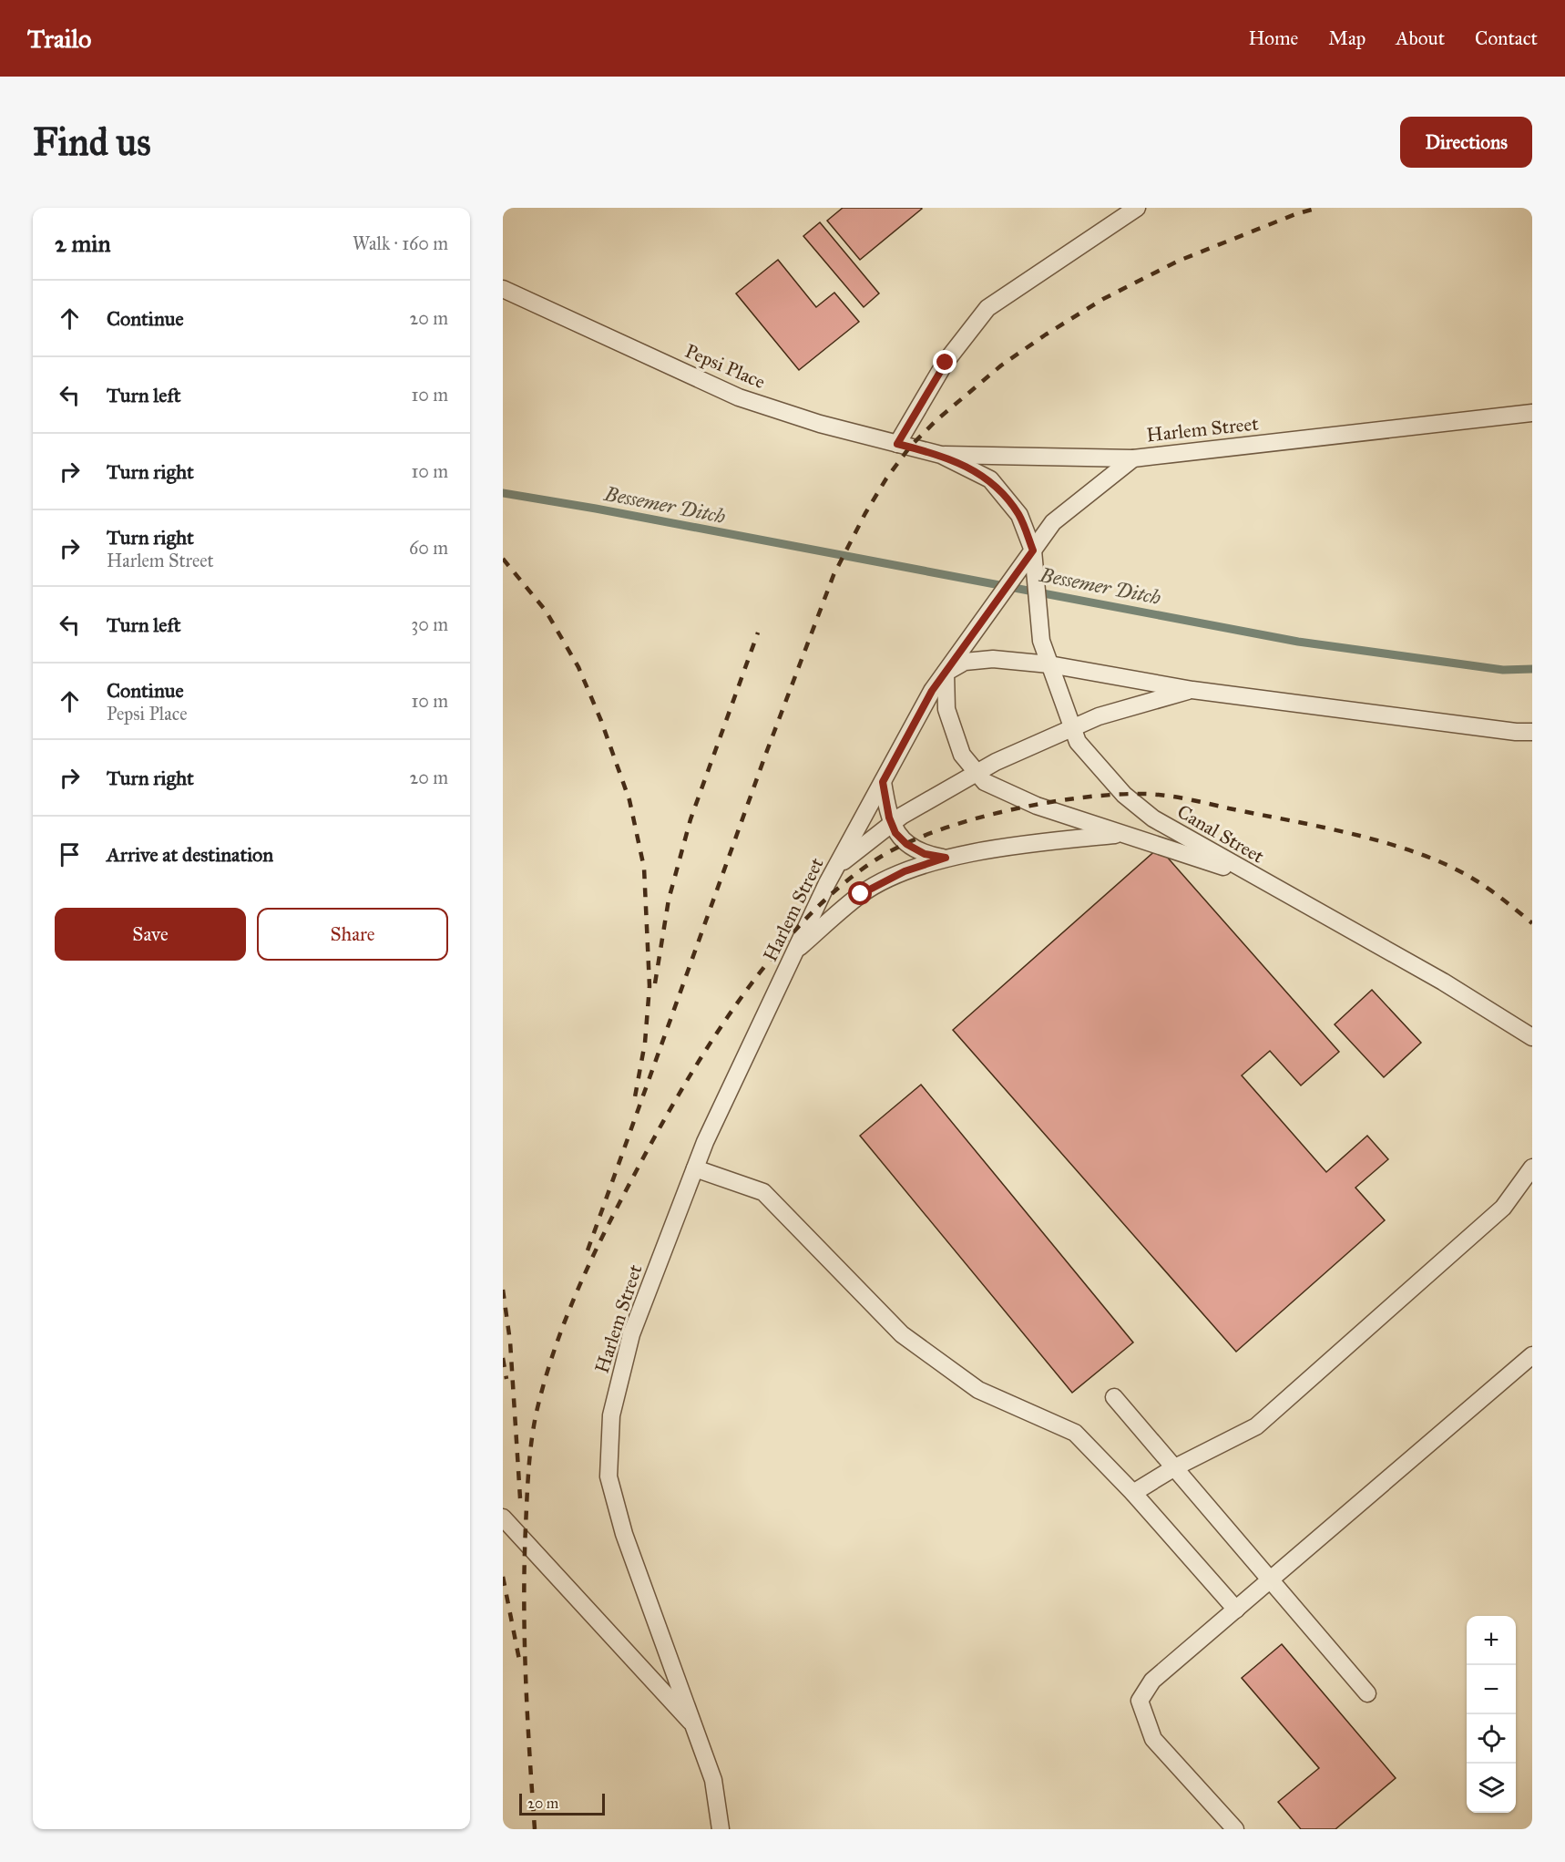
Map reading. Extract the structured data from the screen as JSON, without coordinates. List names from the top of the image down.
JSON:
{
  "streets": {
    "lane": ["Pepsi Place", "Harlem Street", "Canal Street"]
  },
  "crossings": [
    ["Pepsi Place", "Canal Street"],
    ["Harlem Street", "Canal Street"]
  ],
  "water": ["Bessemer Ditch"],
  "scale_bar": "20 m",
  "page": {
    "header": "Trailo",
    "nav": [
      "Home",
      "Map",
      "About",
      "Contact"
    ],
    "buttons": [
      "Directions",
      ["Save", "Share"]
    ],
    "title": "Find us",
    "heading": ["2 min", "Walk · 160 m"],
    "list": [
      ["Continue", "20 m"],
      ["Turn left", "10 m"],
      ["Turn right", "10 m"],
      ["Turn right", "Harlem Street", "60 m"],
      ["Turn left", "30 m"],
      ["Continue", "Pepsi Place", "10 m"],
      ["Turn right", "20 m"],
      "Arrive at destination"
    ],
    "map_buttons": ["+", "−"],
    "scale": "20 m"
  }
}
